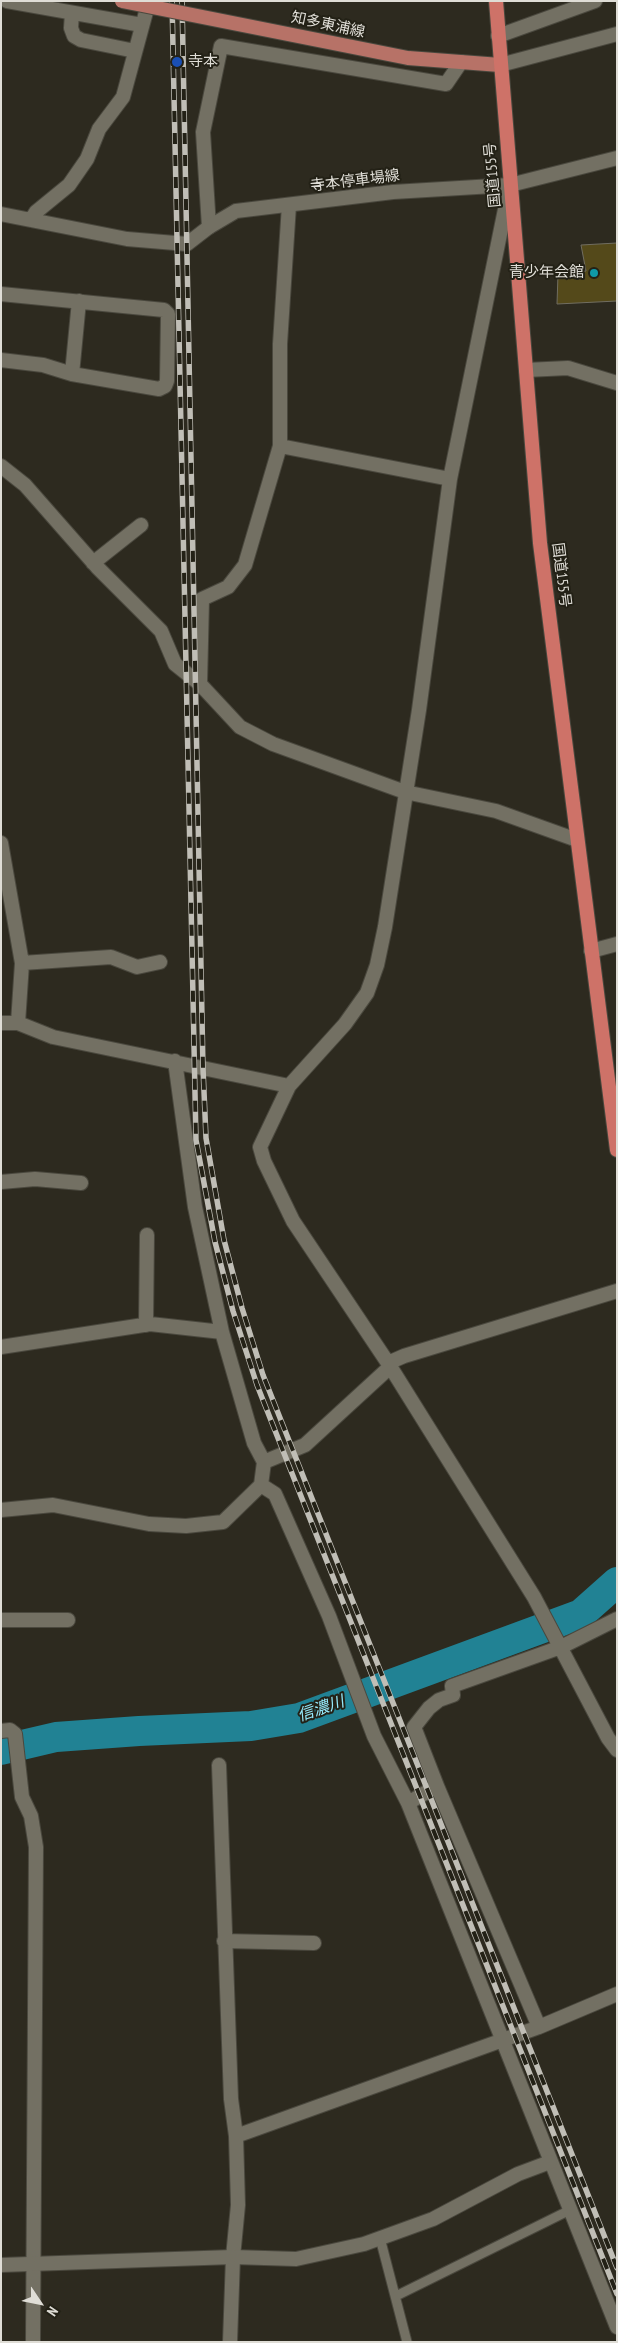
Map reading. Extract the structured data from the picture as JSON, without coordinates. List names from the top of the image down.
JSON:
{
  "streets": {
    "highway": ["国道155号"],
    "main road": ["知多東浦線"],
    "street": ["寺本停車場線"]
  },
  "crossings": [
    ["知多東浦線", "国道155号"],
    ["国道155号", "寺本停車場線"]
  ],
  "water": ["信濃川"],
  "places": ["寺本", "青少年会館"],
  "north": "bottom right"
}
